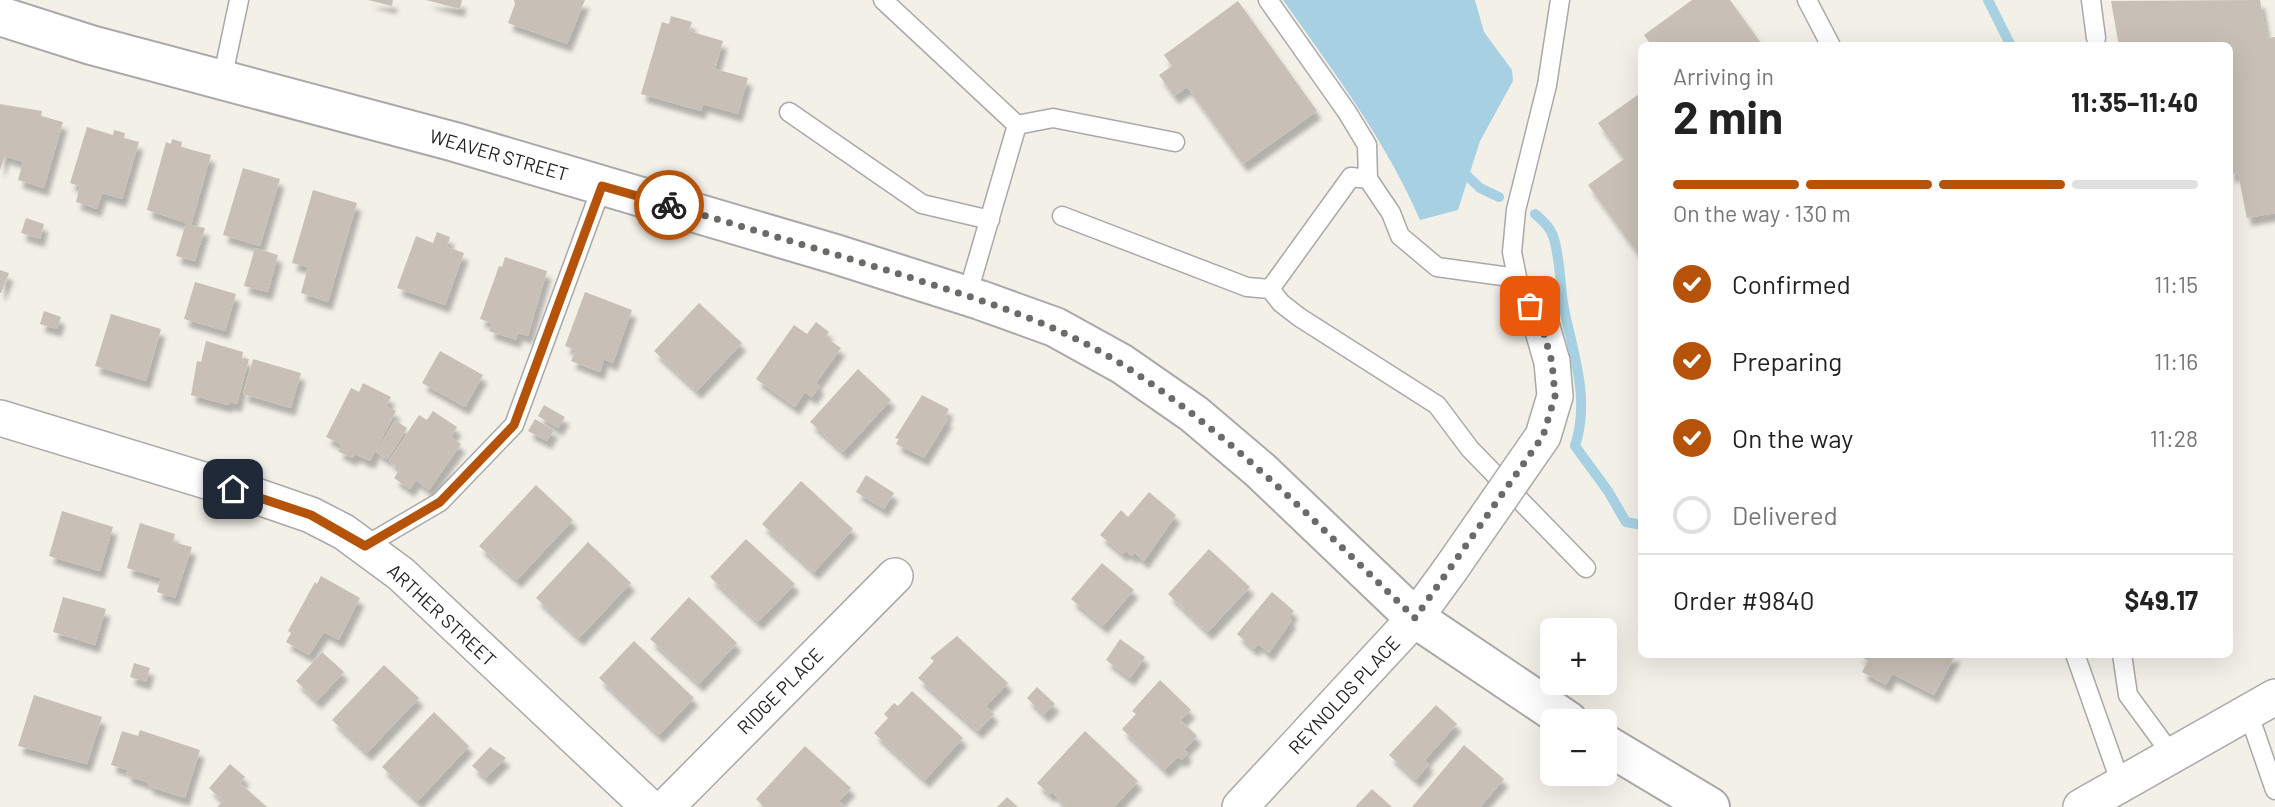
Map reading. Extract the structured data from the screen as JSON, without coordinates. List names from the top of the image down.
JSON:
{
  "streets": {
    "street": [
      "WEAVER STREET",
      "ARTHER STREET",
      "RIDGE PLACE",
      "REYNOLDS PLACE"
    ]
  },
  "crossings": [
    ["WEAVER STREET", "REYNOLDS PLACE"]
  ],
  "page": {
    "heading": ["2 min", "Arriving in", "11:35–11:40"],
    "panel": ["Order #9840", "$49.17"],
    "bar": "On the way · 130 m",
    "list": [
      ["Confirmed", "11:15"],
      ["Preparing", "11:16"],
      ["On the way", "11:28"],
      "Delivered"
    ],
    "map_buttons": ["+", "−"]
  }
}
